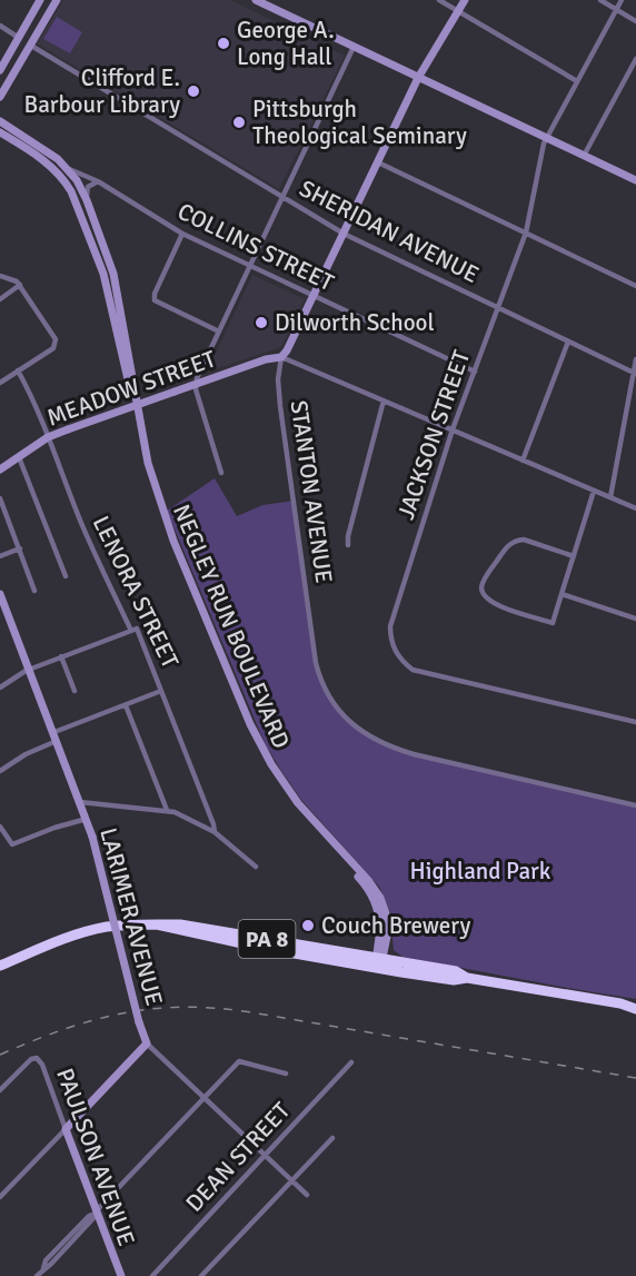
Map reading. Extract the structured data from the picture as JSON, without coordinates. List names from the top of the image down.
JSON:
{
  "streets": {
    "highway": ["PA 8"],
    "main road": [
      "MEADOW STREET",
      "STANTON AVENUE",
      "NEGLEY RUN BOULEVARD",
      "LARIMER AVENUE",
      "PAULSON AVENUE"
    ],
    "street": [
      "SHERIDAN AVENUE",
      "COLLINS STREET",
      "JACKSON STREET",
      "LENORA STREET",
      "DEAN STREET"
    ]
  },
  "crossings": [
    ["SHERIDAN AVENUE", "JACKSON STREET"],
    ["SHERIDAN AVENUE", "STANTON AVENUE"],
    ["COLLINS STREET", "JACKSON STREET"],
    ["COLLINS STREET", "STANTON AVENUE"],
    ["COLLINS STREET", "NEGLEY RUN BOULEVARD"],
    ["MEADOW STREET", "STANTON AVENUE"],
    ["MEADOW STREET", "LENORA STREET"],
    ["NEGLEY RUN BOULEVARD", "PA 8"],
    ["LARIMER AVENUE", "DEAN STREET"]
  ],
  "parks": ["Highland Park"],
  "places": [
    "George A. Long Hall",
    "Clifford E. Barbour Library",
    "Pittsburgh Theological Seminary",
    "Dilworth School",
    "Couch Brewery"
  ]
}
